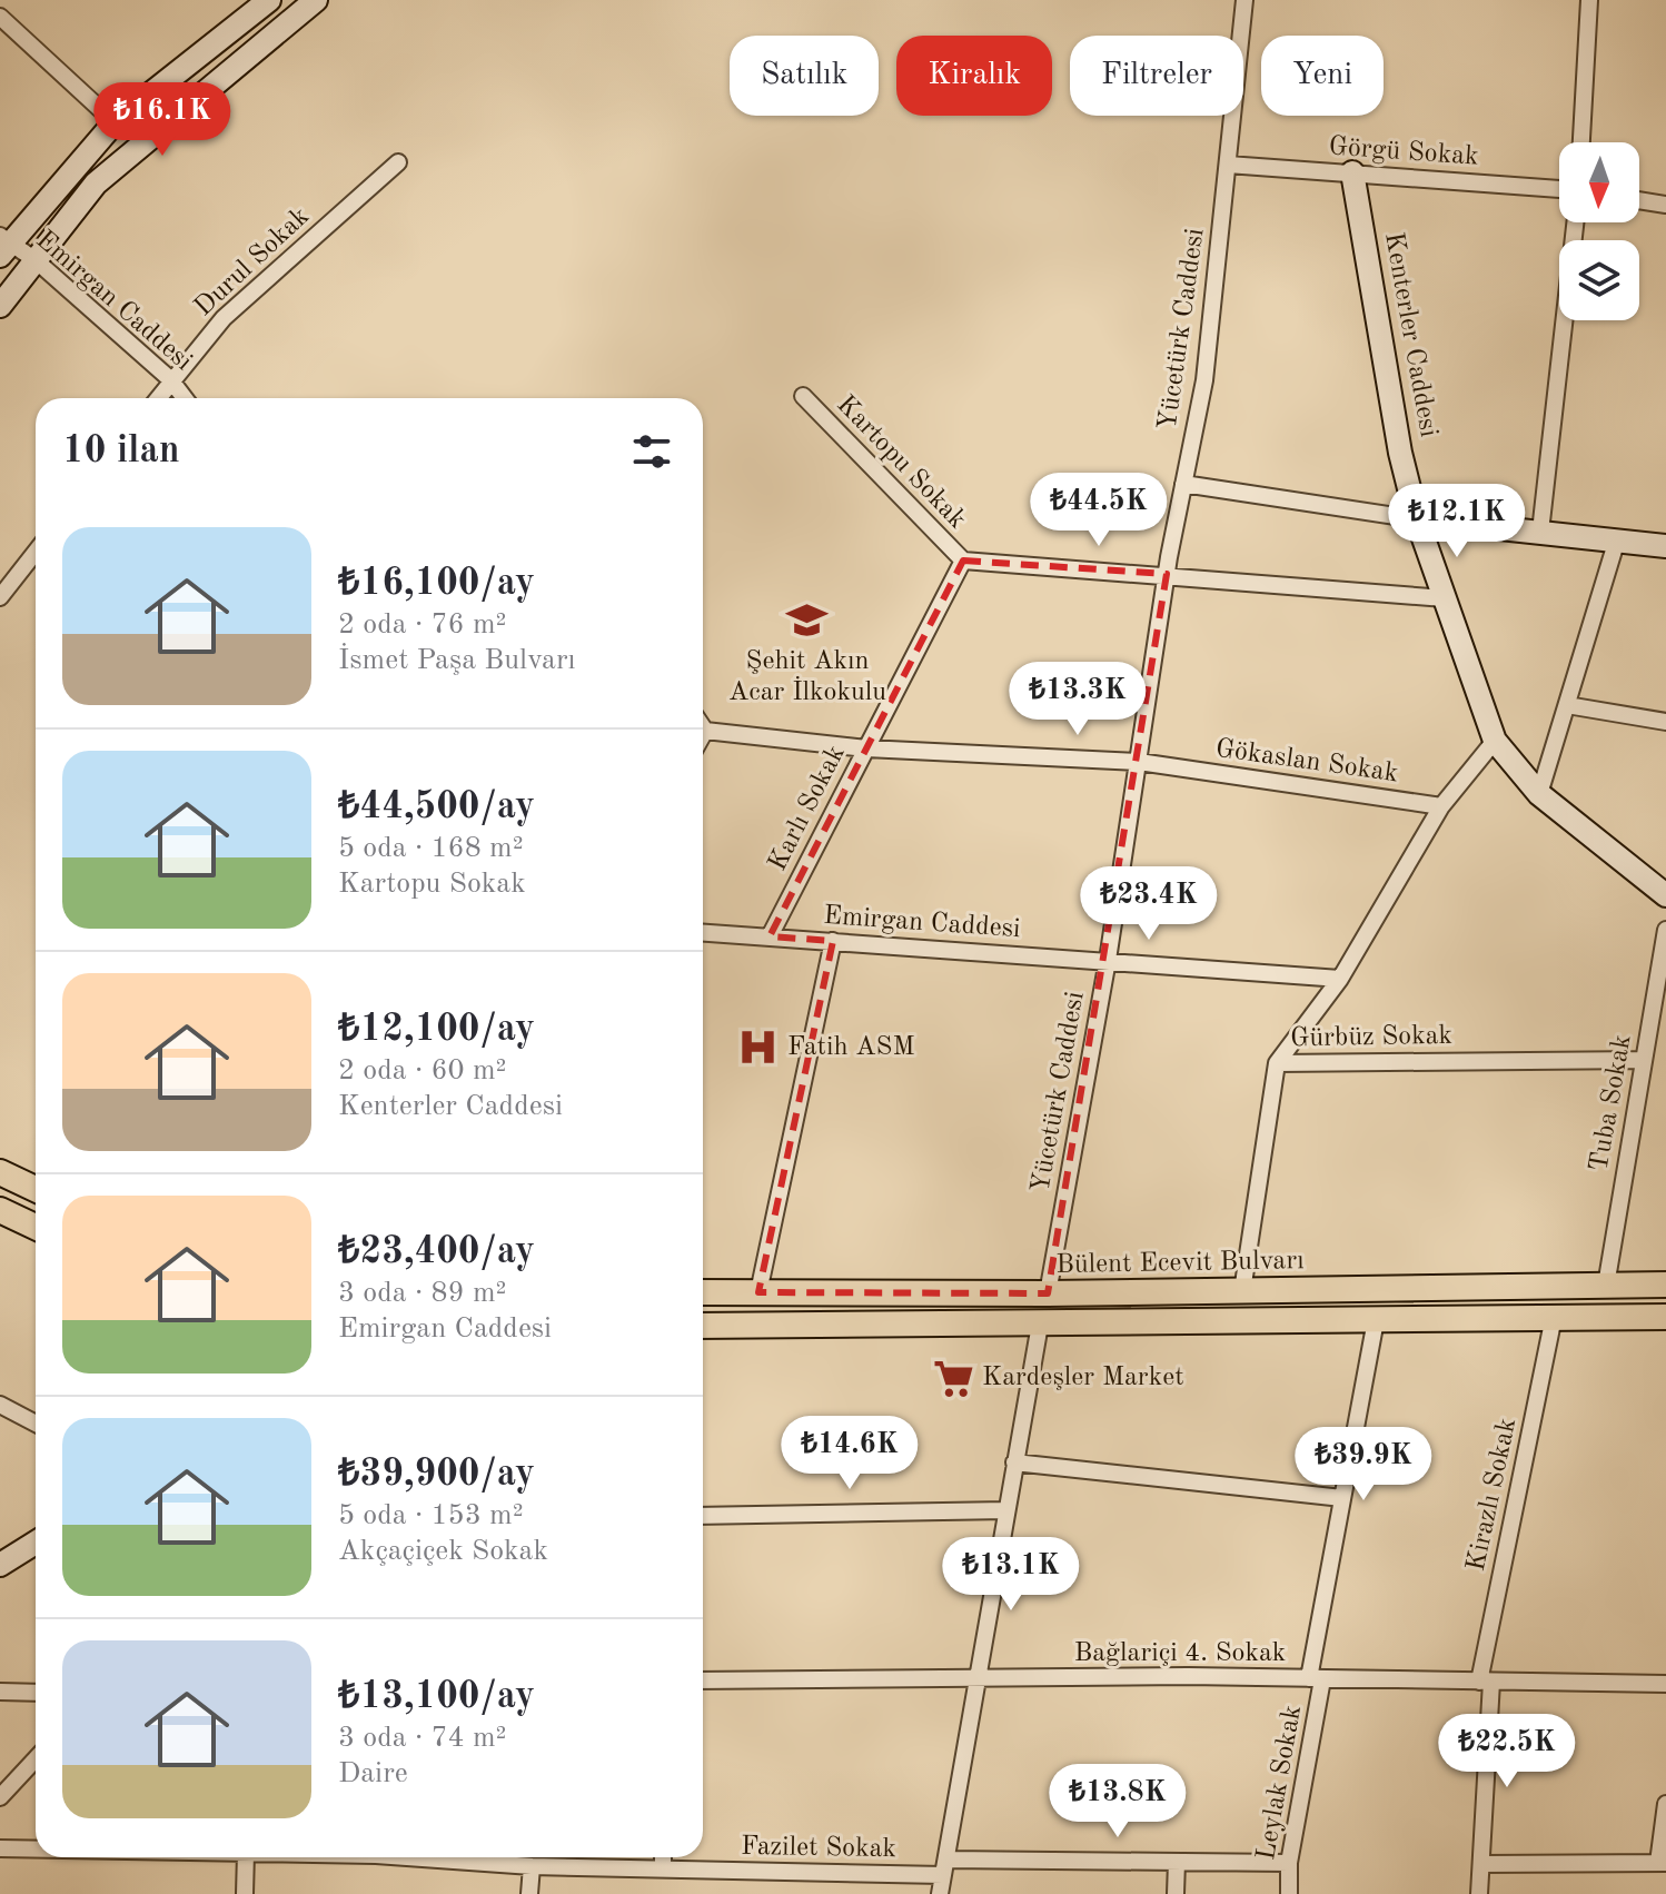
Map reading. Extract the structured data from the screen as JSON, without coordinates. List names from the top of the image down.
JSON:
{
  "streets": {
    "main road": ["Bülent Ecevit Bulvarı"],
    "street": [
      "Görgü Sokak",
      "Durul Sokak",
      "Emirgan Caddesi",
      "Yücetürk Caddesi",
      "Kenterler Caddesi",
      "Kartopu Sokak",
      "Gökaslan Sokak",
      "Karlı Sokak",
      "Gürbüz Sokak",
      "Tuba Sokak",
      "Kirazlı Sokak",
      "Bağlariçi 4. Sokak",
      "Leylak Sokak",
      "Fazilet Sokak"
    ]
  },
  "crossings": [
    ["Görgü Sokak", "Yücetürk Caddesi"],
    ["Görgü Sokak", "Kenterler Caddesi"],
    ["Durul Sokak", "Emirgan Caddesi"],
    ["Emirgan Caddesi", "Yücetürk Caddesi"],
    ["Emirgan Caddesi", "Karlı Sokak"],
    ["Yücetürk Caddesi", "Kartopu Sokak"],
    ["Yücetürk Caddesi", "Gökaslan Sokak"],
    ["Yücetürk Caddesi", "Bülent Ecevit Bulvarı"],
    ["Kenterler Caddesi", "Kartopu Sokak"],
    ["Kartopu Sokak", "Karlı Sokak"],
    ["Gökaslan Sokak", "Karlı Sokak"],
    ["Gürbüz Sokak", "Tuba Sokak"],
    ["Gürbüz Sokak", "Bülent Ecevit Bulvarı"],
    ["Tuba Sokak", "Bülent Ecevit Bulvarı"],
    ["Kirazlı Sokak", "Bağlariçi 4. Sokak"],
    ["Bağlariçi 4. Sokak", "Leylak Sokak"],
    ["Leylak Sokak", "Fazilet Sokak"]
  ],
  "places": {
    "school or university": ["Şehit Akın Acar İlkokulu"],
    "hospital": ["Fatih ASM"],
    "supermarket": ["Kardeşler Market"]
  },
  "north": "bottom",
  "page": {
    "chip": [
      "Satılık",
      "Kiralık",
      "Filtreler",
      "Yeni"
    ],
    "price": [
      "₺16.1K",
      "₺44.5K",
      "₺12.1K",
      "₺13.3K",
      "₺23.4K",
      "₺14.6K",
      "₺39.9K",
      "₺13.1K",
      "₺22.5K",
      "₺13.8K"
    ],
    "heading": "10 ilan",
    "list": [
      {
        "name": "₺16,100/ay",
        "note": "2 oda · 76 m² · İsmet Paşa Bulvarı"
      },
      {
        "name": "₺44,500/ay",
        "note": "5 oda · 168 m² · Kartopu Sokak"
      },
      {
        "name": "₺12,100/ay",
        "note": "2 oda · 60 m² · Kenterler Caddesi"
      },
      {
        "name": "₺23,400/ay",
        "note": "3 oda · 89 m² · Emirgan Caddesi"
      },
      {
        "name": "₺39,900/ay",
        "note": "5 oda · 153 m² · Akçaçiçek Sokak"
      },
      {
        "name": "₺13,100/ay",
        "note": "3 oda · 74 m² · Daire"
      }
    ]
  }
}
